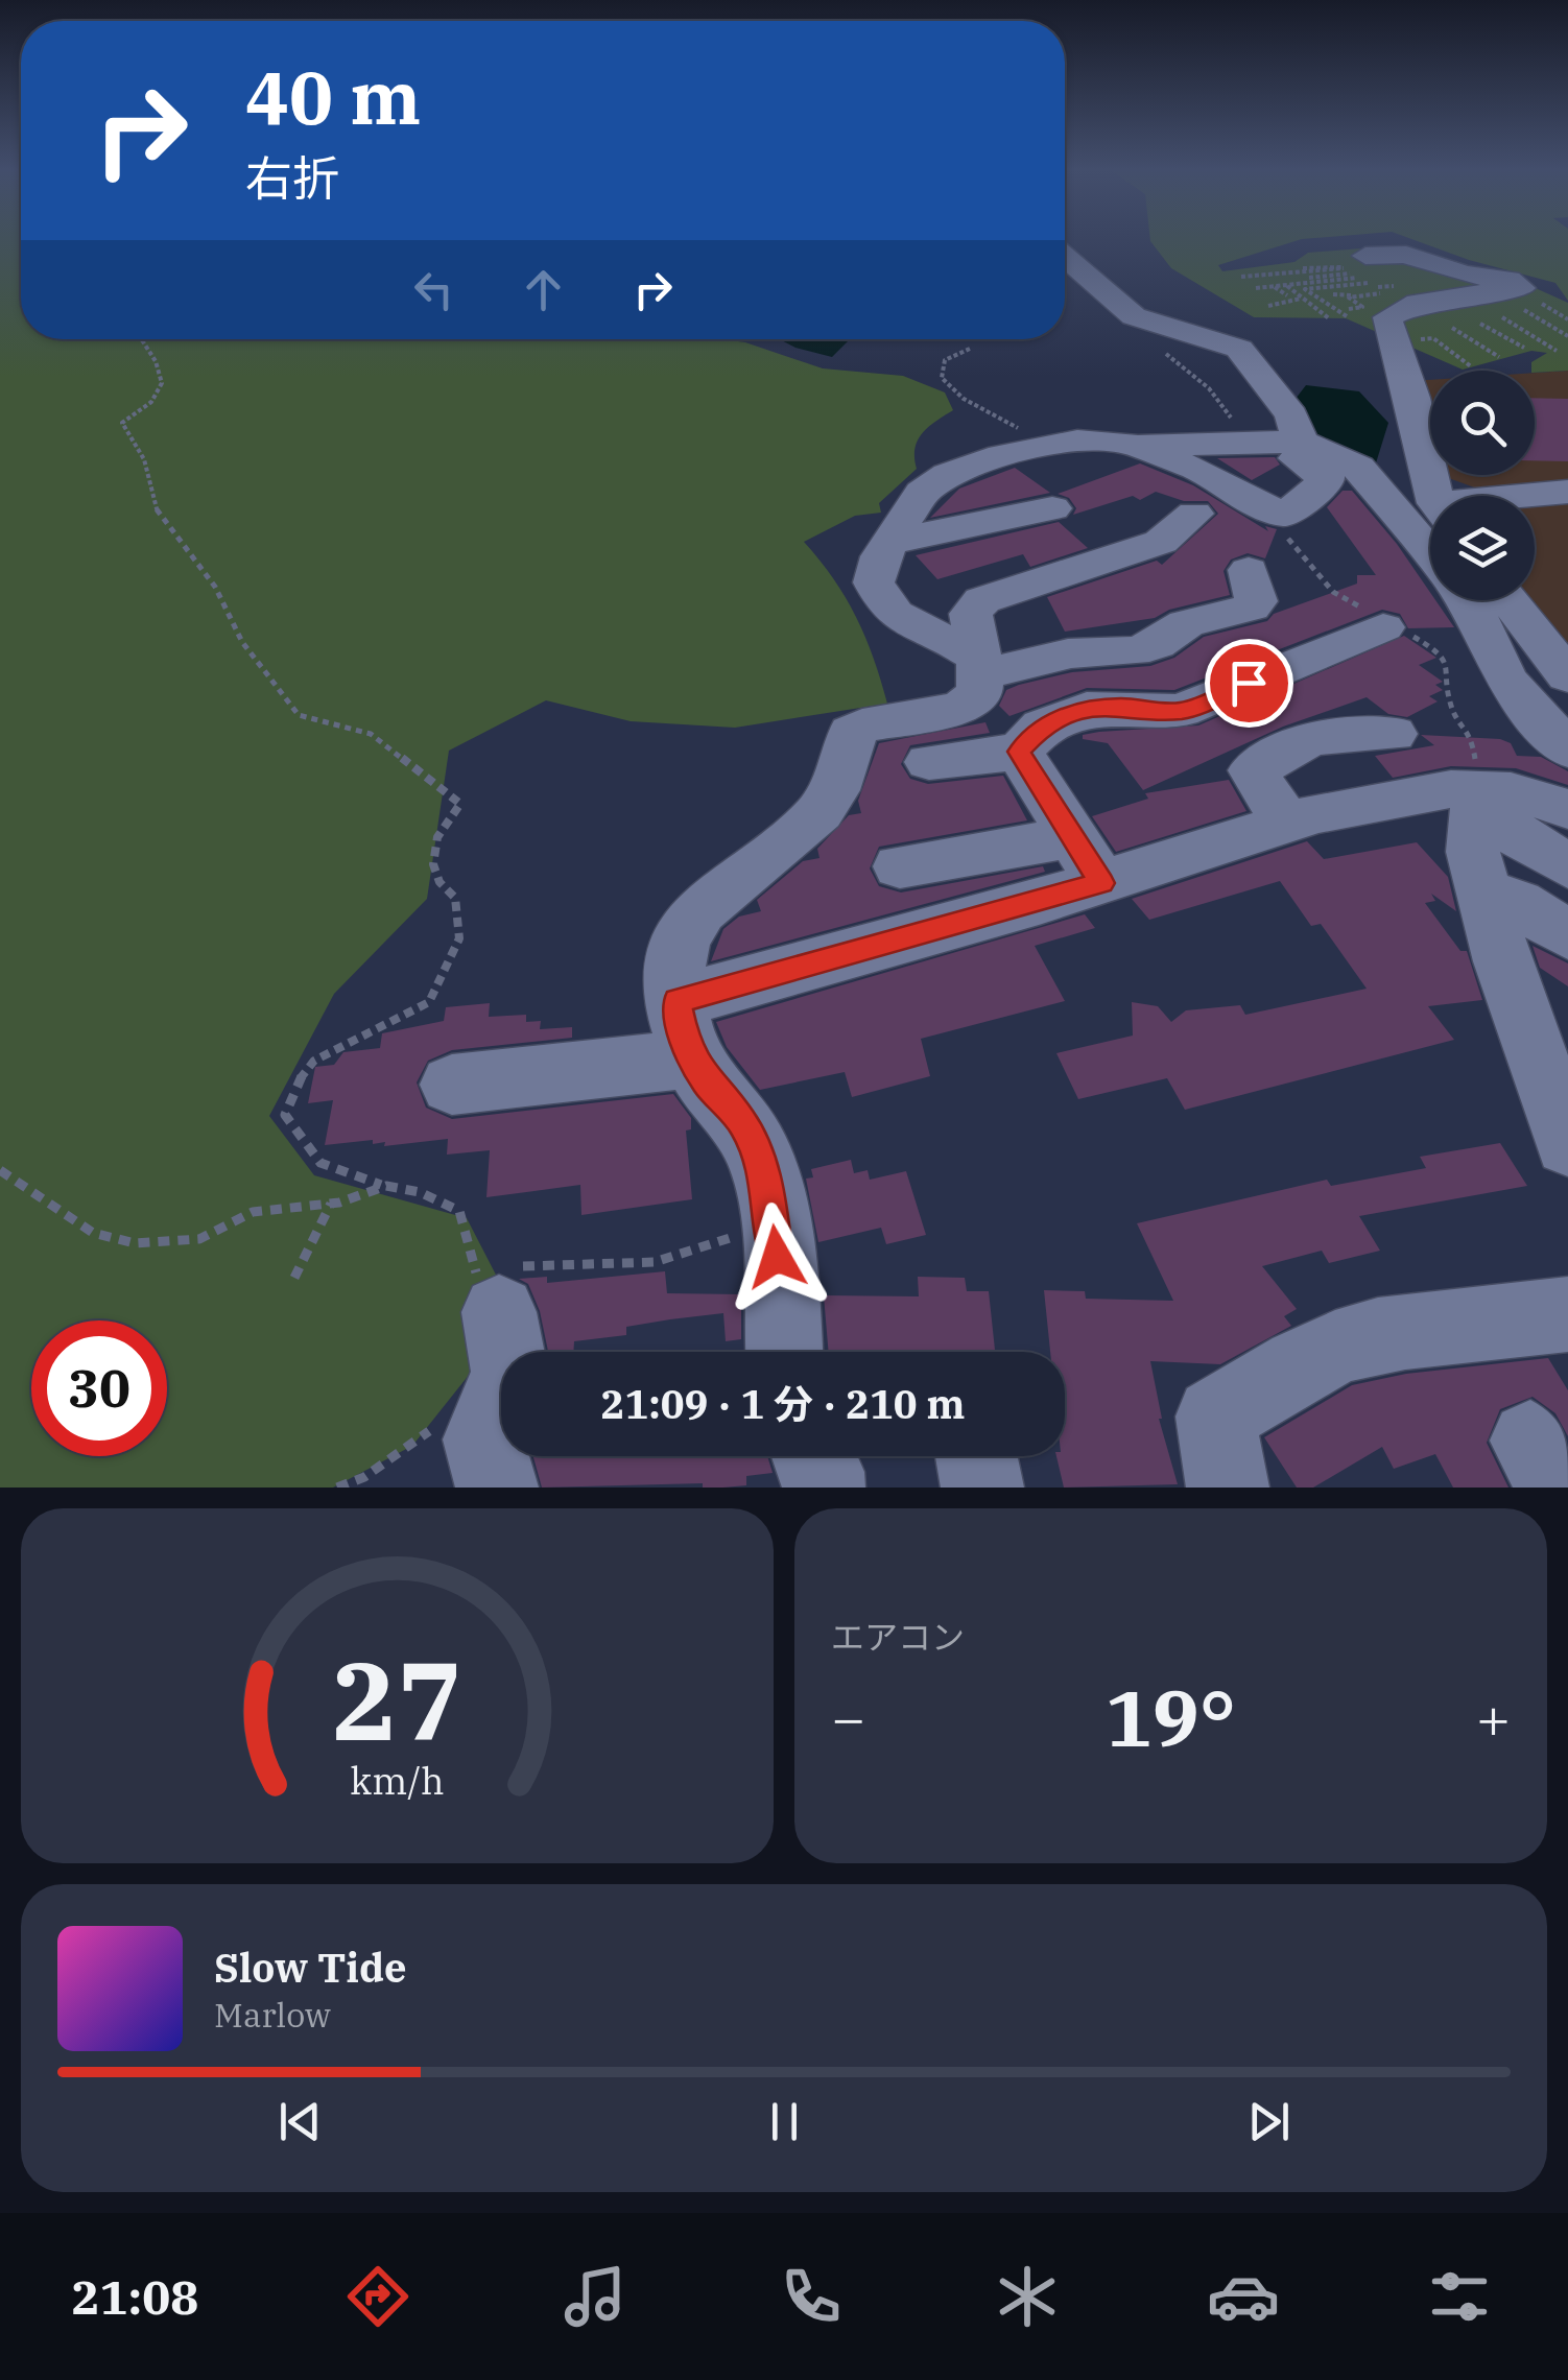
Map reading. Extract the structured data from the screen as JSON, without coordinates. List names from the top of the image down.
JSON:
{
  "page": {
    "turn": ["40 m", "右折"],
    "limit": "30",
    "trip": "21:09 · 1 分 · 210 m",
    "tile": "エアコン",
    "heat": ["−", "19°", "+"],
    "song": ["Slow Tide", "Marlow"],
    "tabs": "21:08",
    "gauge": ["27", "km/h"]
  }
}
